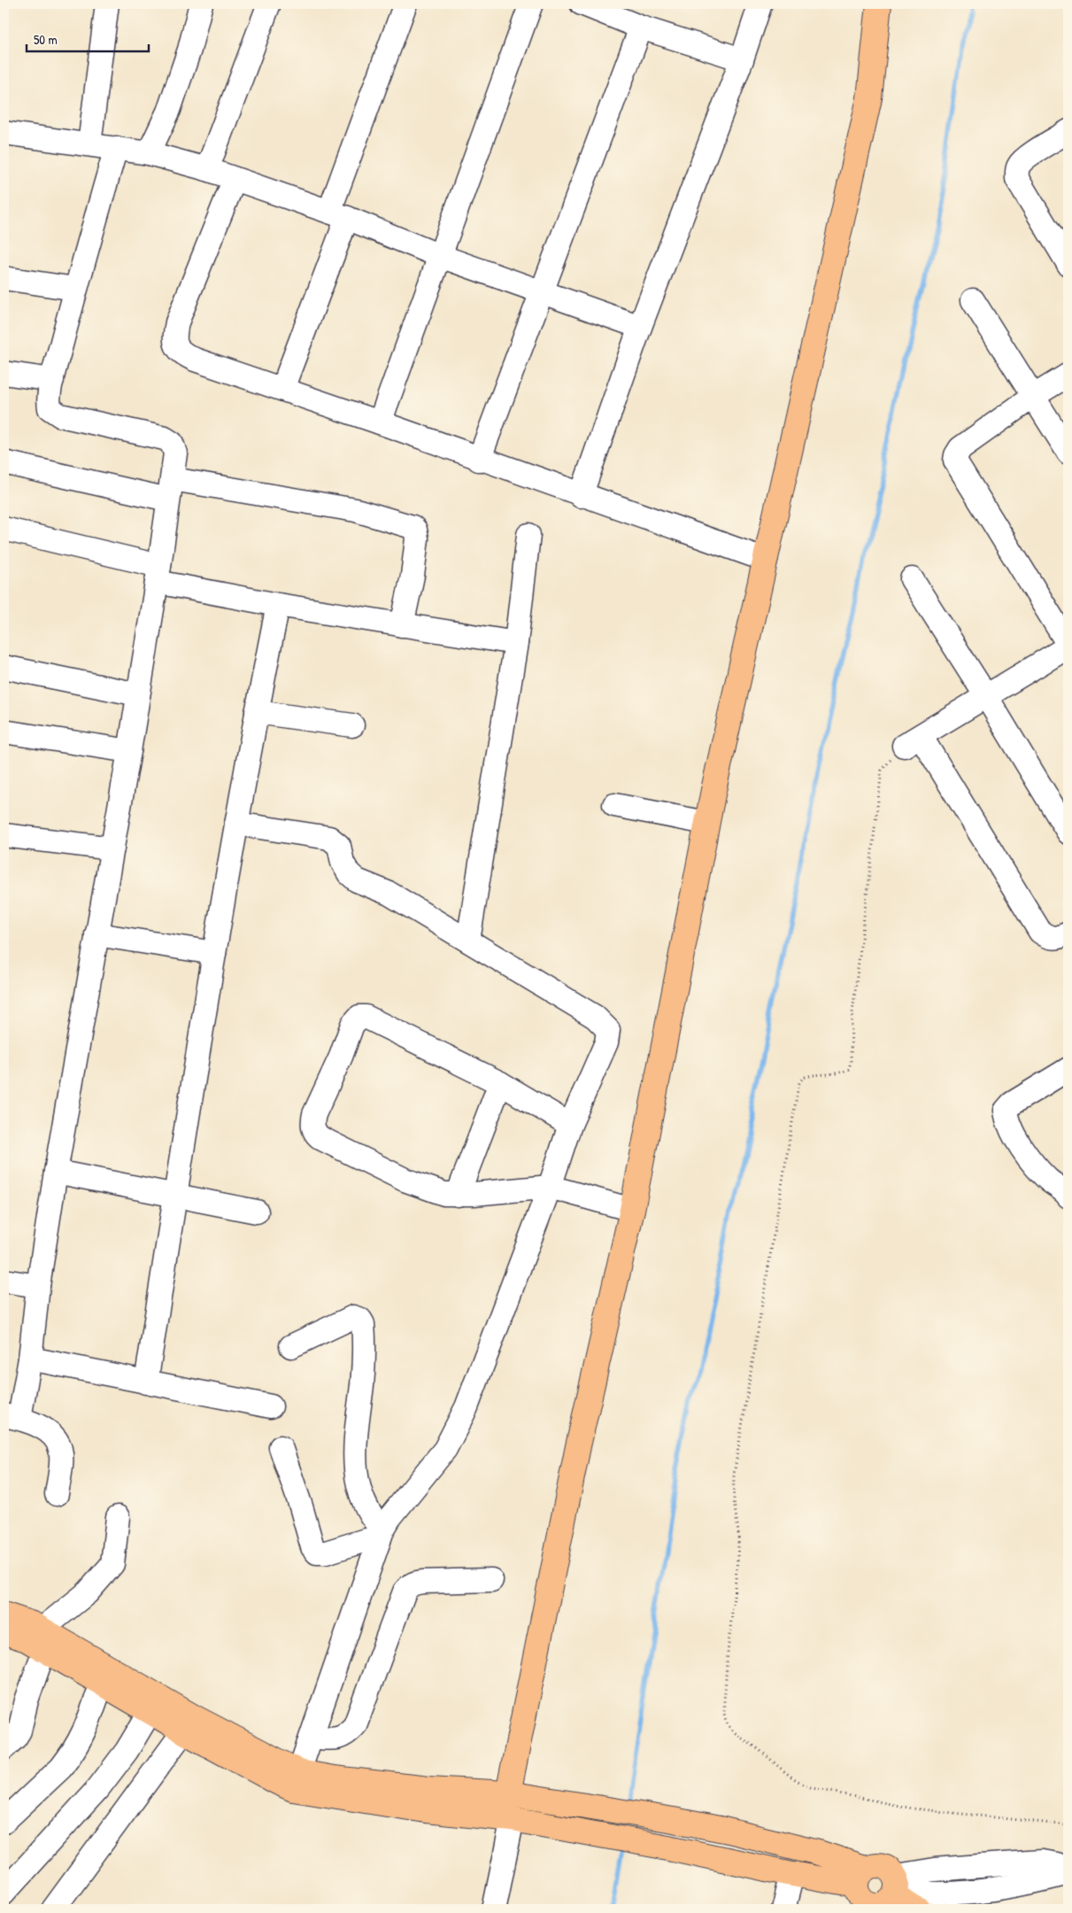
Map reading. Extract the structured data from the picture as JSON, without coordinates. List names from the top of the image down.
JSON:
{
  "scale_bar": "50 m"
}
